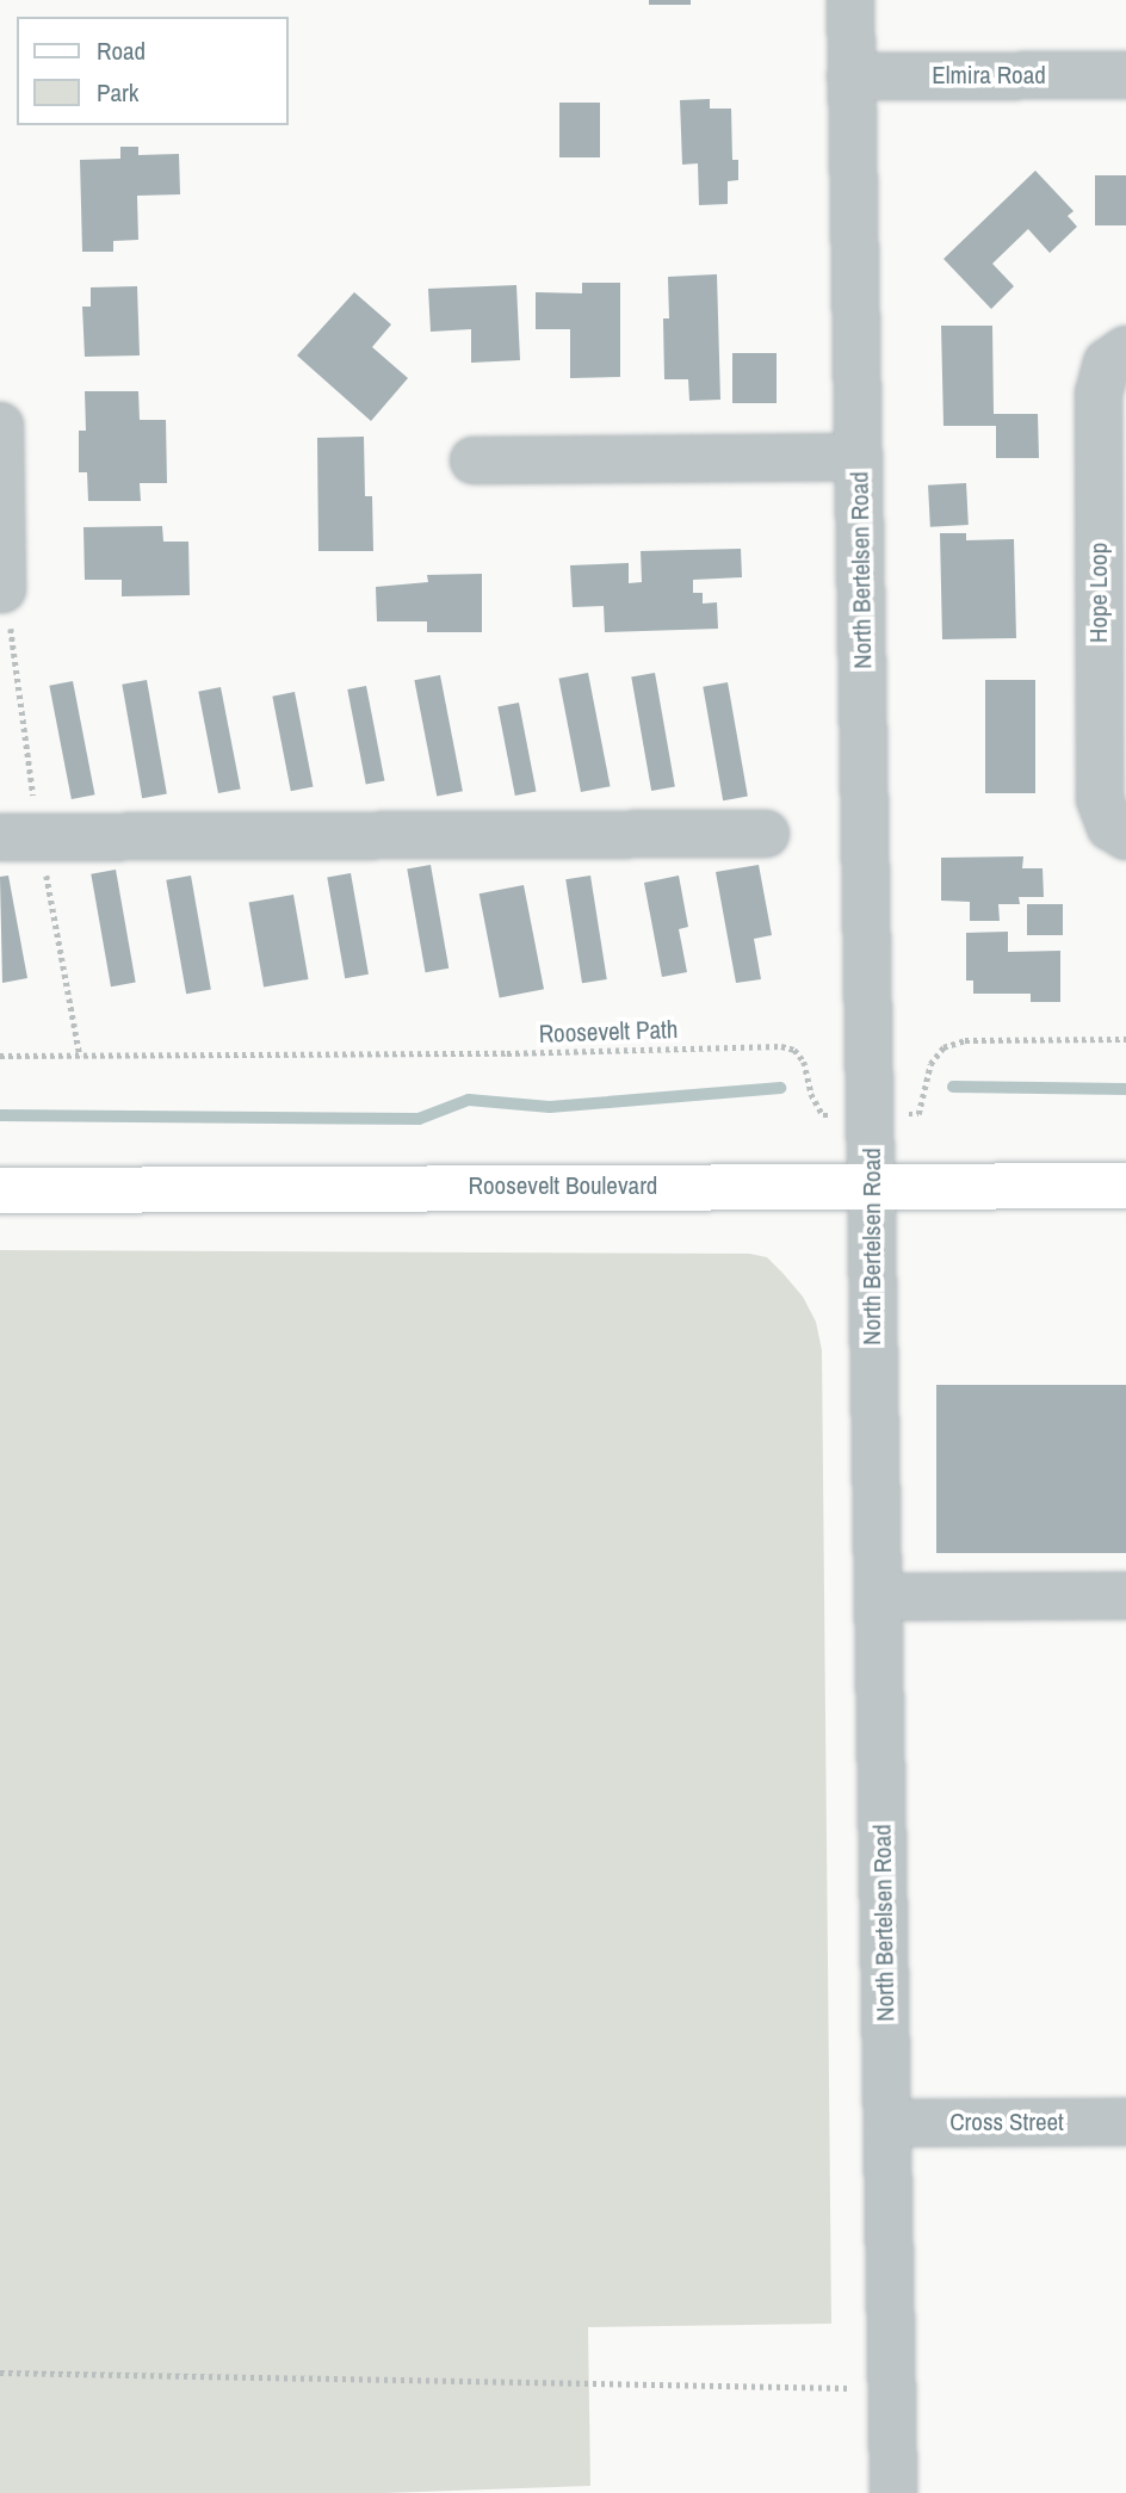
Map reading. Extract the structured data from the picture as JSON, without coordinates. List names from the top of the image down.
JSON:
{
  "streets": {
    "main road": ["Roosevelt Boulevard"],
    "street": [
      "Elmira Road",
      "North Bertelsen Road",
      "Hope Loop",
      "Cross Street"
    ],
    "path": ["Roosevelt Path"]
  },
  "crossings": [
    ["Elmira Road", "North Bertelsen Road"],
    ["North Bertelsen Road", "Roosevelt Path"],
    ["North Bertelsen Road", "Roosevelt Boulevard"],
    ["North Bertelsen Road", "Cross Street"]
  ],
  "legend": ["Road", "Park"]
}
